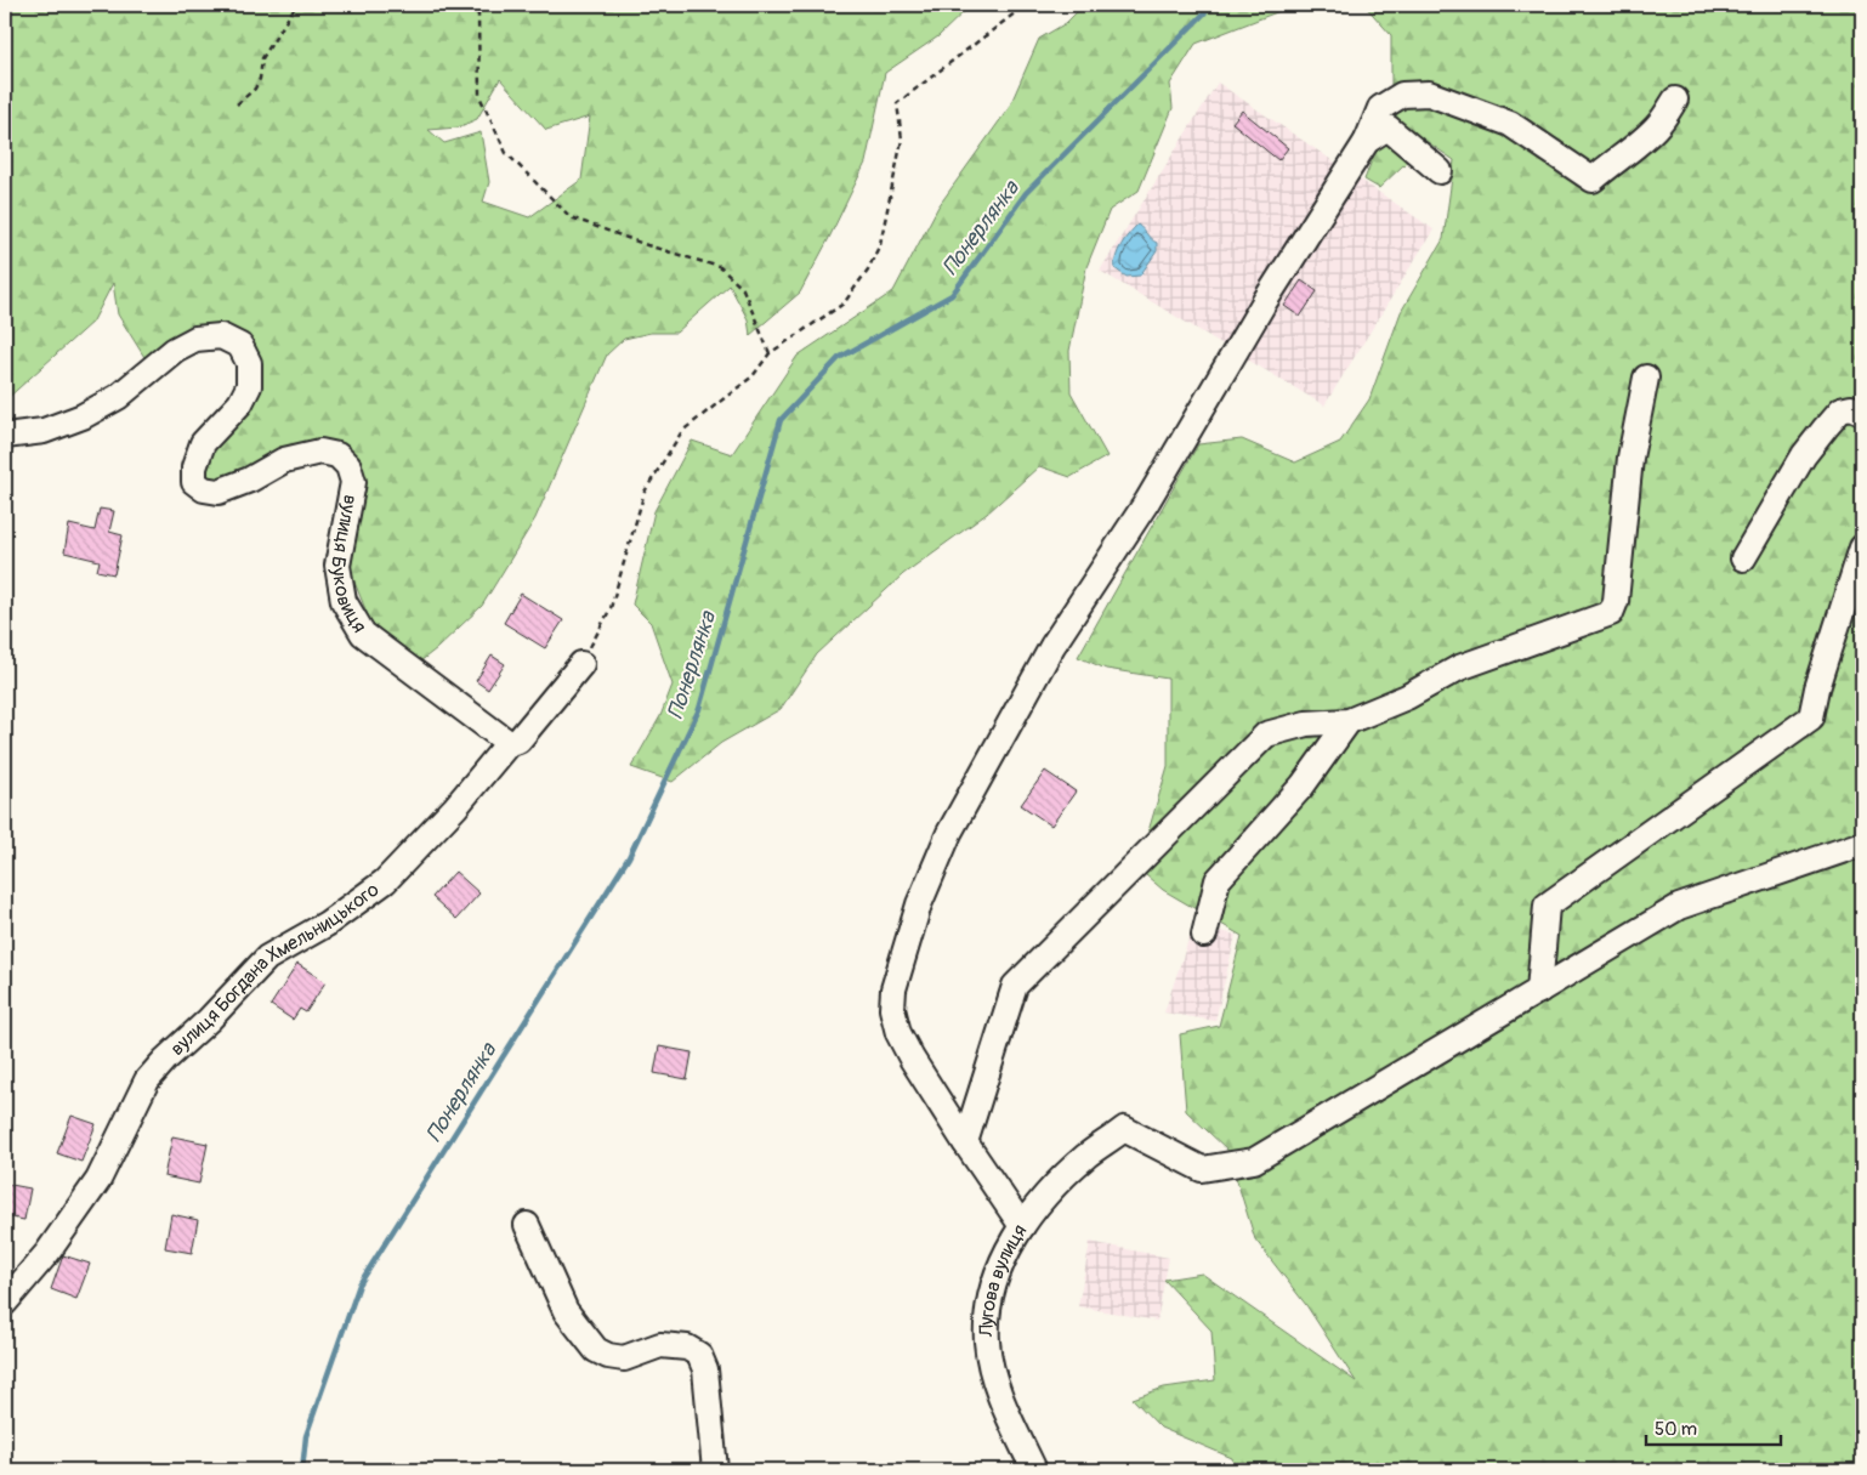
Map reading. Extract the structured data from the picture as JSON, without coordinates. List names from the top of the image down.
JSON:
{
  "streets": {
    "street": ["вулиця Буковиця", "вулиця Богдана Хмельницького", "Лугова вулиця"]
  },
  "crossings": [
    ["вулиця Буковиця", "вулиця Богдана Хмельницького"]
  ],
  "water": ["Понерлянка"],
  "scale_bar": "50 m"
}
